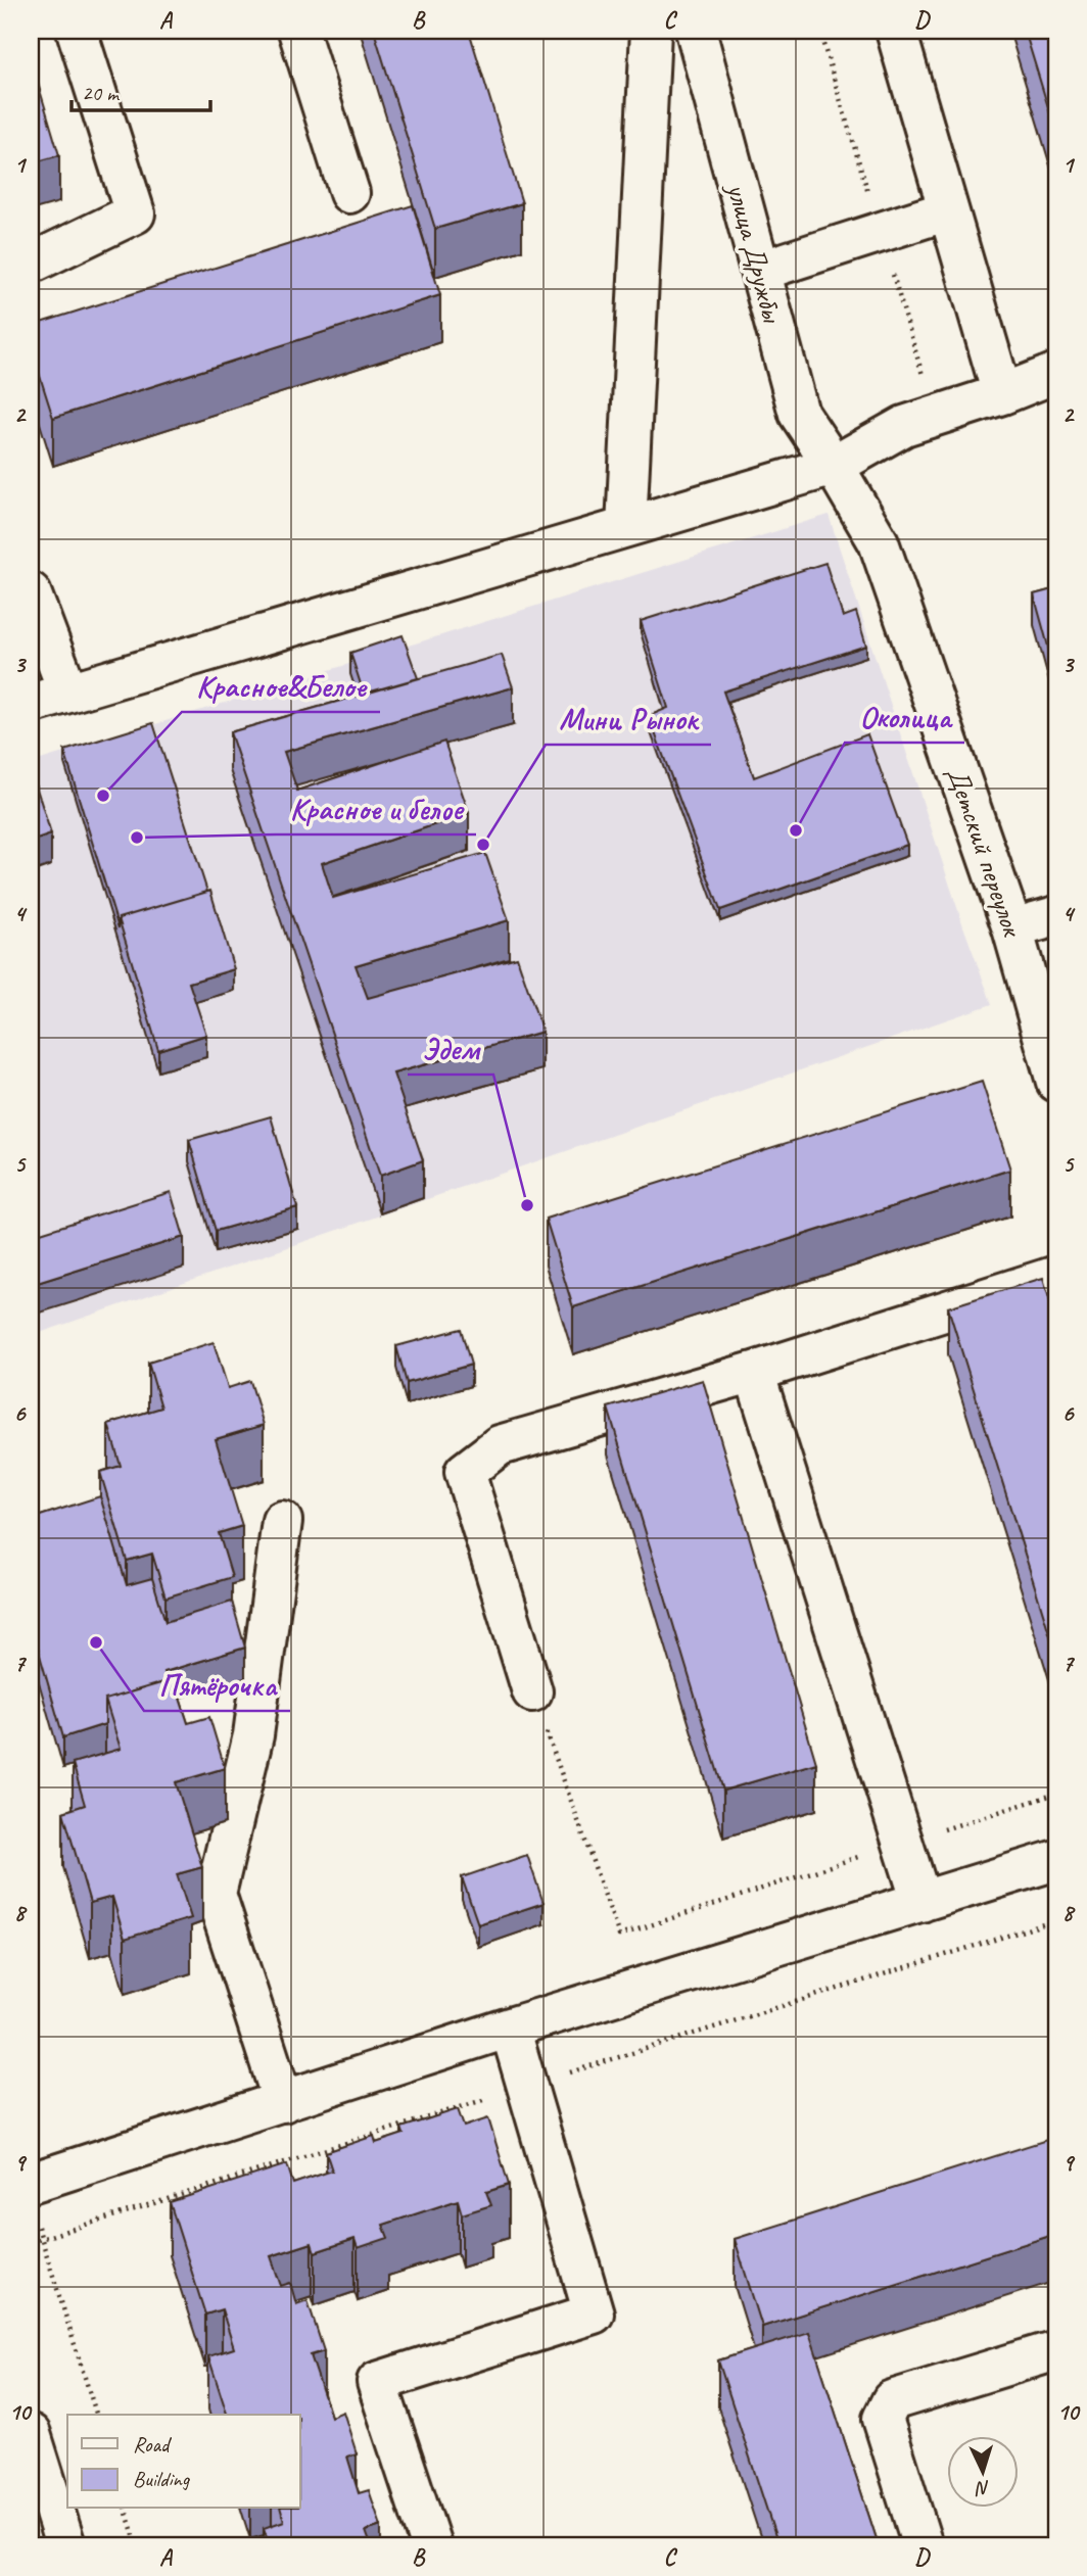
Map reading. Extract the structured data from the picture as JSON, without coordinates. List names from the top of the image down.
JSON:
{
  "streets": {
    "street": ["улица Дружбы", "Детский переулок"]
  },
  "crossings": [
    ["улица Дружбы", "Детский переулок"]
  ],
  "places": [
    "Красное&Белое",
    "Околица",
    "Красное и белое",
    "Мини Рынок",
    "Эдем",
    "Пятёрочка"
  ],
  "legend": ["Road", "Building"],
  "scale_bar": "20 m",
  "north": "bottom",
  "grid": {
    "columns": [
      "A",
      "B",
      "C",
      "D"
    ],
    "rows": [
      "1",
      "2",
      "3",
      "4",
      "5",
      "6",
      "7",
      "8",
      "9",
      "10"
    ]
  }
}
